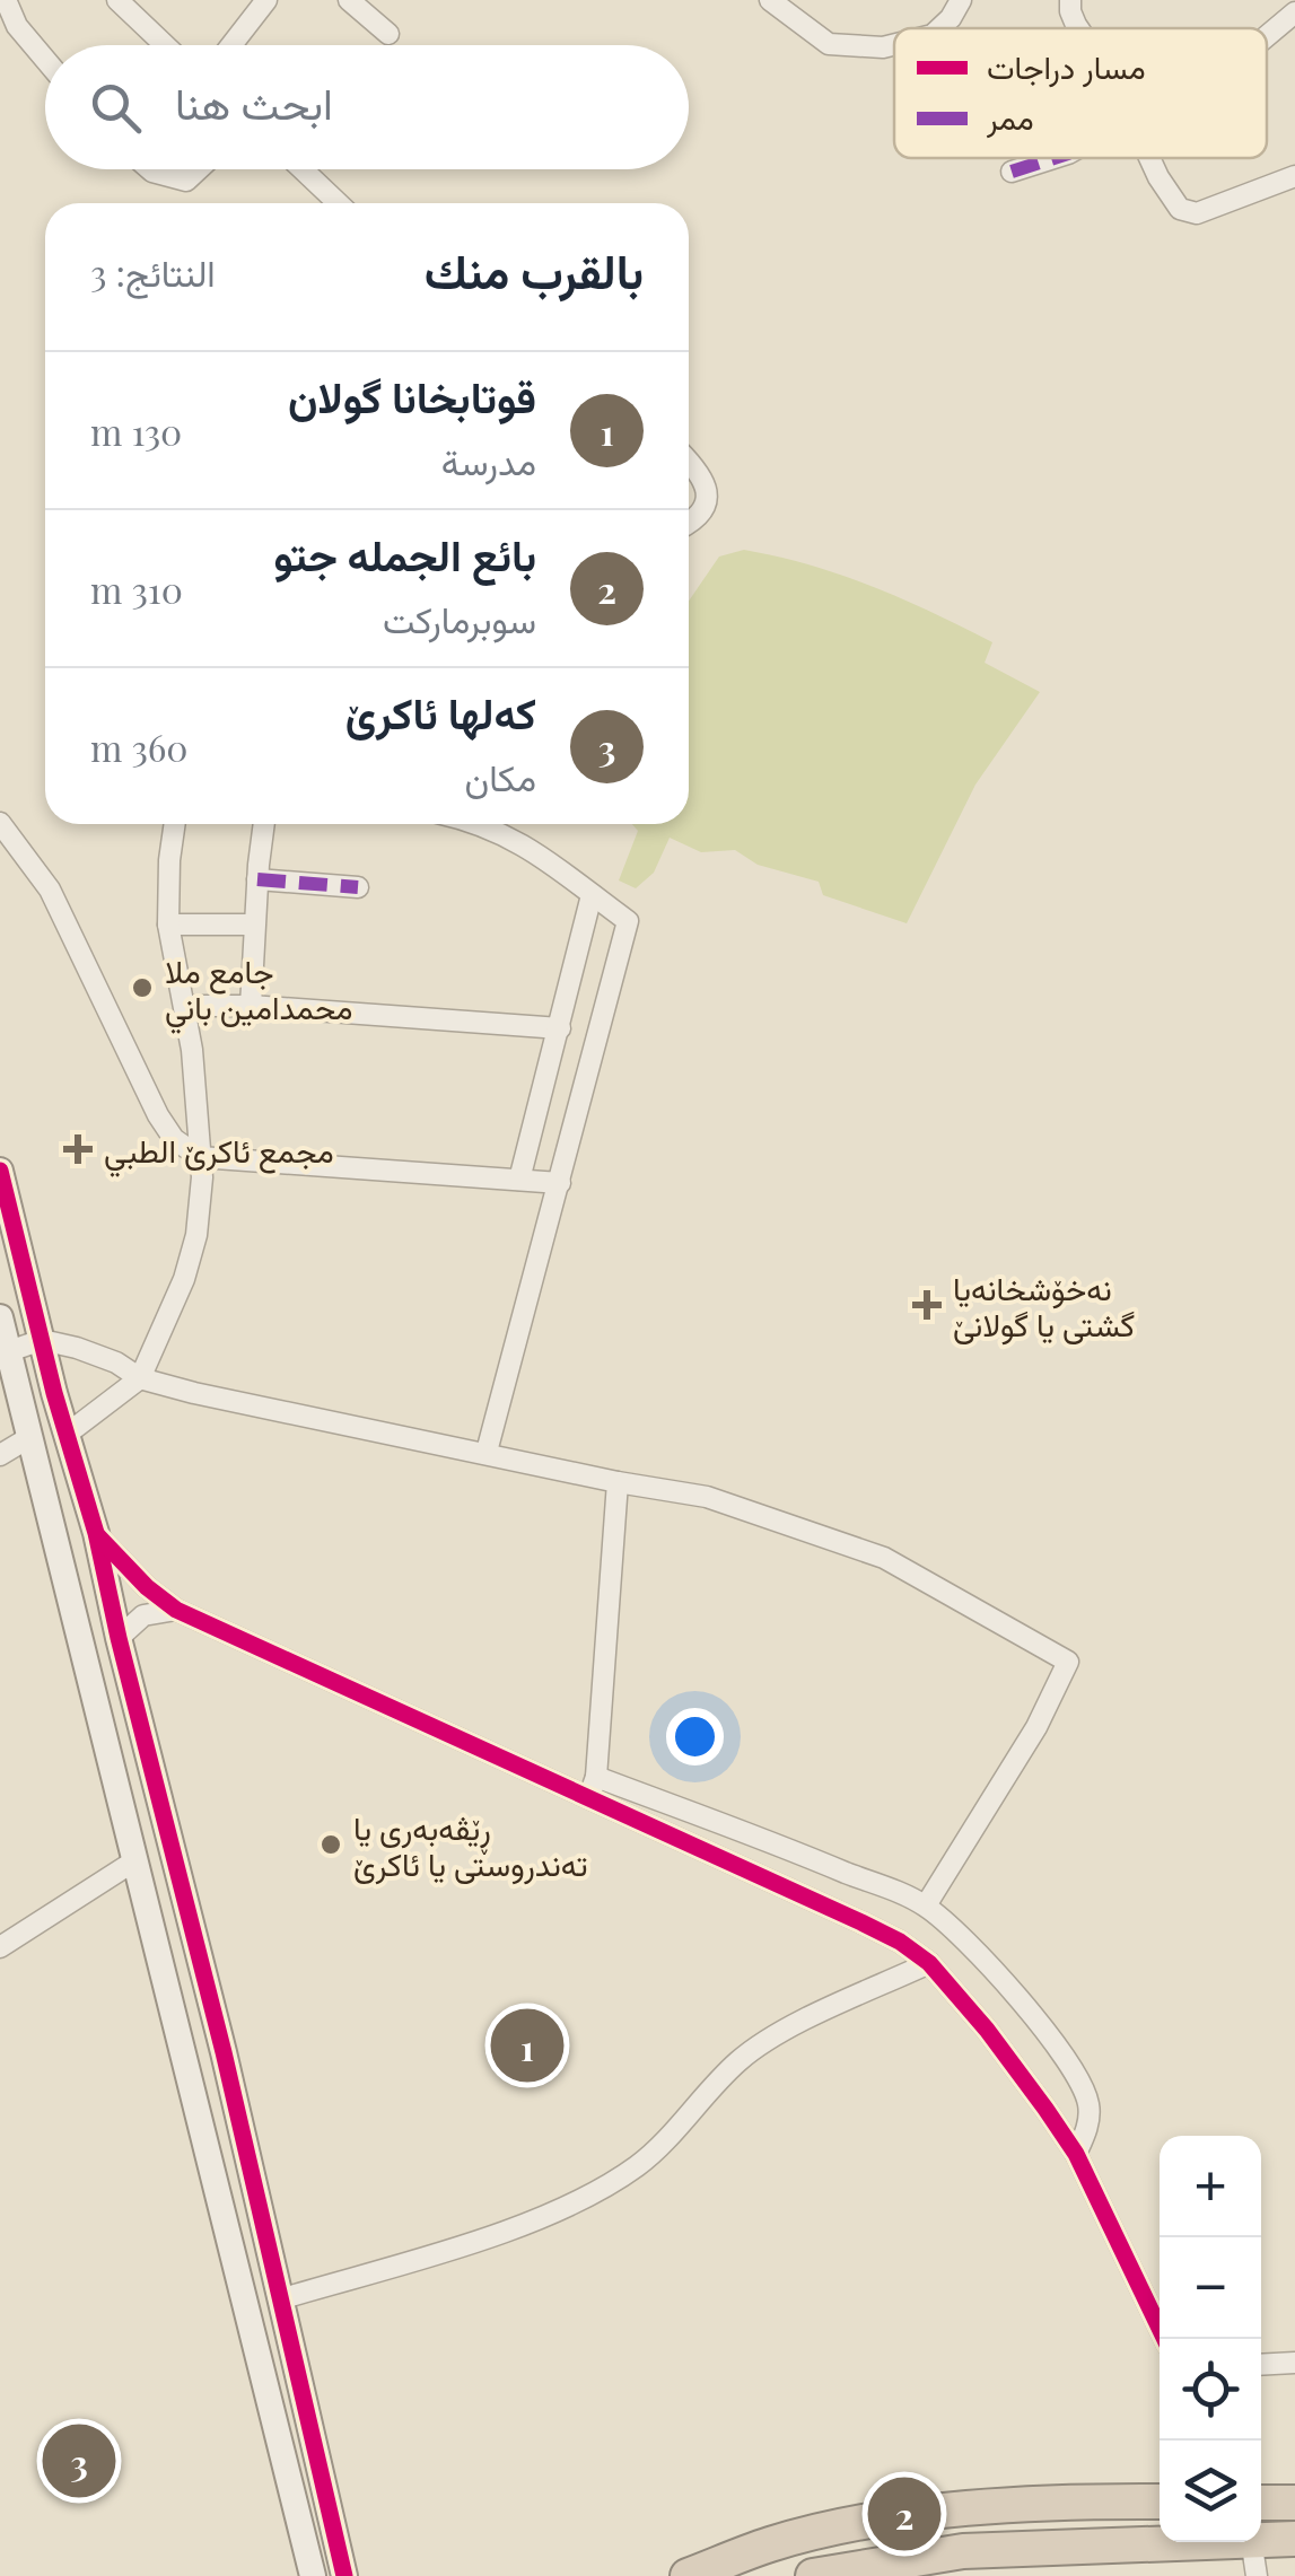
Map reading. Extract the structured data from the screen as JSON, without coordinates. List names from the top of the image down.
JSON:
{
  "places": {
    "other": ["جامع ملا محمدامين باني", "ڕێڤەبەری یا تەندروستی یا ئاکرێ"],
    "health": ["مجمع ئاکرێ الطبي", "نەخۆشخانەیا گشتی یا گولانێ"]
  },
  "legend": ["مسار دراجات", "ممر"],
  "page": {
    "search": "ابحث هنا",
    "heading": ["بالقرب منك", "النتائج: 3"],
    "list": [
      {
        "mark": "1",
        "name": "قوتابخانا گولان",
        "note": "مدرسة",
        "value": "130 m"
      },
      {
        "mark": "2",
        "name": "بائع الجملە جتو",
        "note": "سوبرماركت",
        "value": "310 m"
      },
      {
        "mark": "3",
        "name": "کەلها ئاکرێ",
        "note": "مكان",
        "value": "360 m"
      }
    ],
    "pins": ["1", "3", "2"],
    "map_buttons": ["+", "−"]
  }
}
